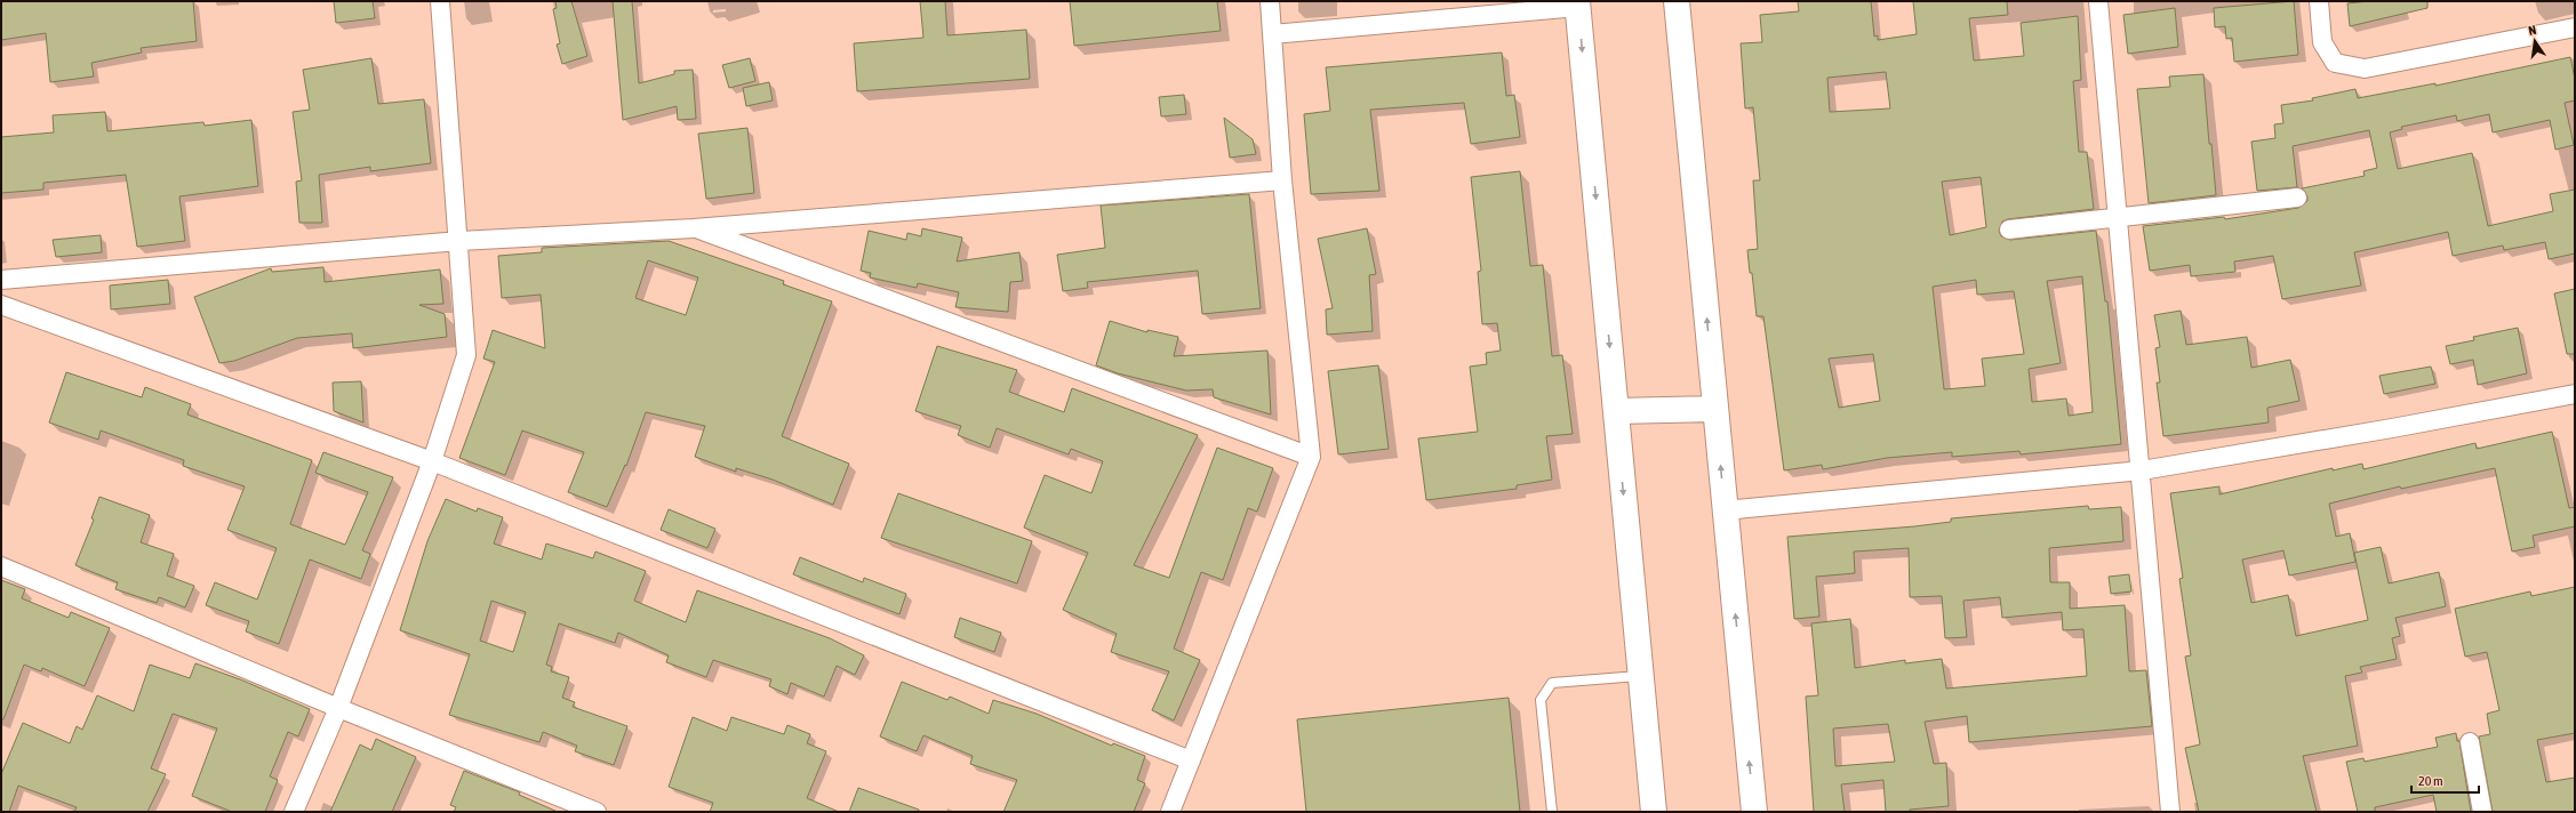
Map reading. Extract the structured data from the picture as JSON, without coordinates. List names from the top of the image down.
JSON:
{
  "scale_bar": "20 m",
  "north": "top"
}
